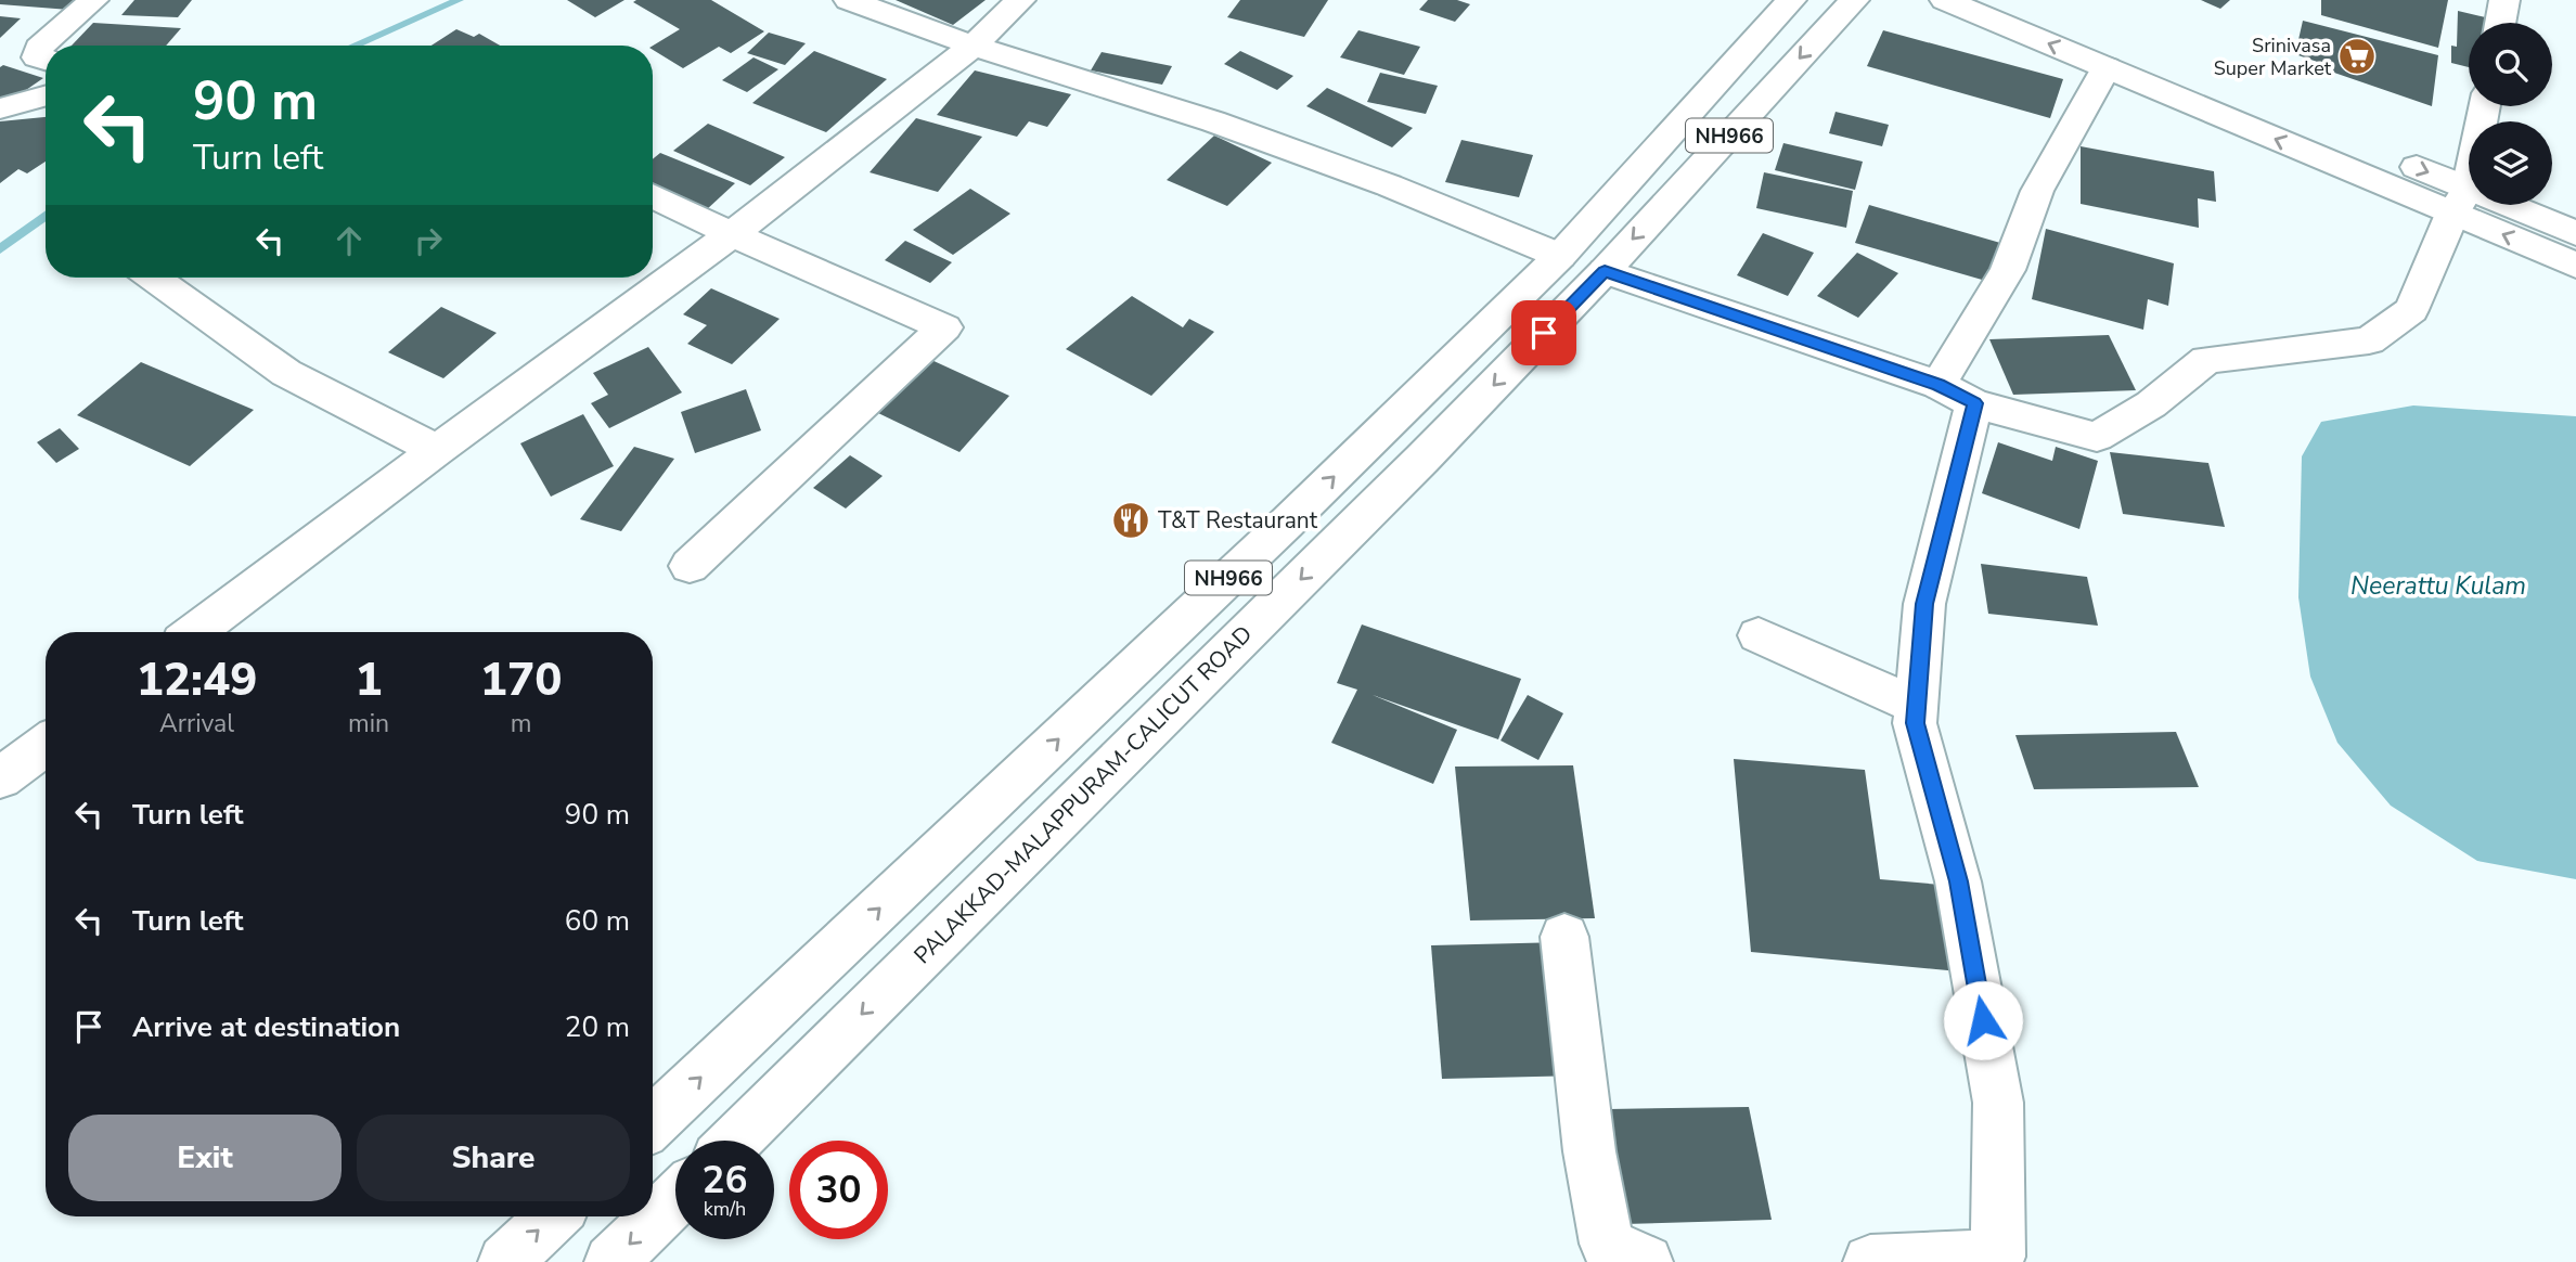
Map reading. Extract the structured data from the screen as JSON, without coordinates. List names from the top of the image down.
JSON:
{
  "streets": {
    "main road": ["NH966", "PALAKKAD-MALAPPURAM-CALICUT ROAD"]
  },
  "water": ["Neerattu Kulam"],
  "places": {
    "supermarket": ["Srinivasa Super Market"],
    "restaurant": ["T&T Restaurant"]
  },
  "page": {
    "turn": ["90 m", "Turn left"],
    "eta": [
      "12:49",
      "Arrival",
      "1",
      "min",
      "170",
      "m"
    ],
    "list": [
      {
        "name": "Turn left",
        "value": "90 m"
      },
      {
        "name": "Turn left",
        "value": "60 m"
      },
      {
        "name": "Arrive at destination",
        "value": "20 m"
      }
    ],
    "buttons": ["Exit", "Share"],
    "speed": "26 km/h",
    "limit": "30"
  }
}
